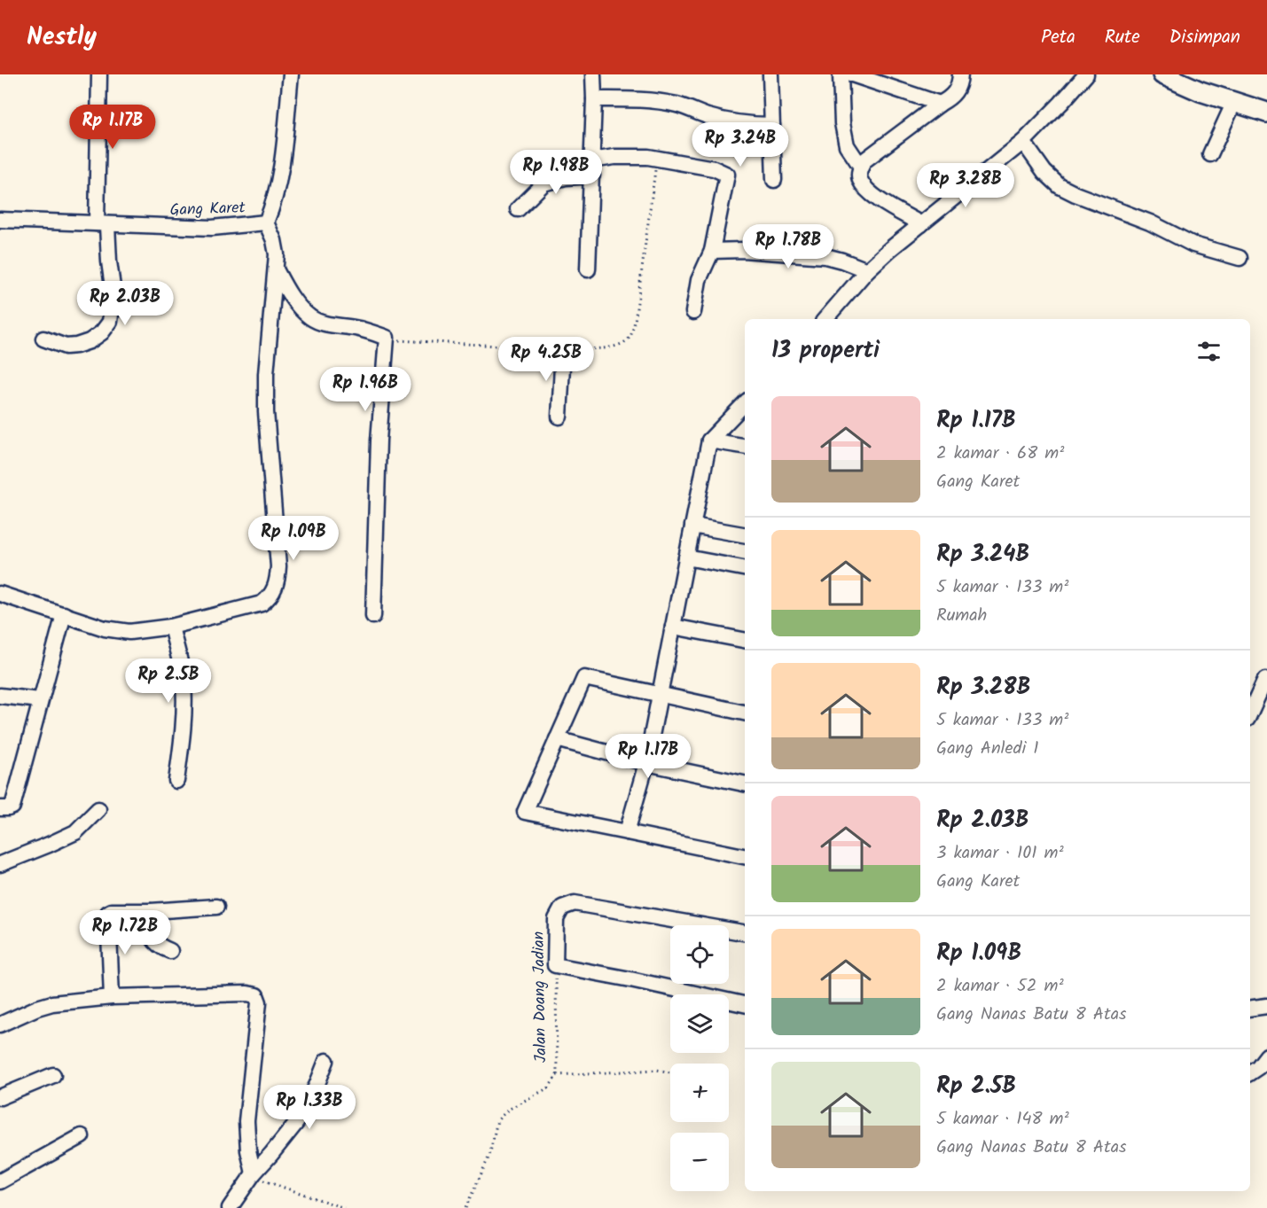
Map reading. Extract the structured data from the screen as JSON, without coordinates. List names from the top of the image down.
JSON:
{
  "streets": {
    "street": ["Gang Karet", "Jalan Doang Jadian"]
  },
  "page": {
    "header": "Nestly",
    "nav": ["Peta", "Rute", "Disimpan"],
    "price": [
      "Rp 1.17B",
      "Rp 3.24B",
      "Rp 1.98B",
      "Rp 3.28B",
      "Rp 1.78B",
      "Rp 2.03B",
      "Rp 4.25B",
      "Rp 1.96B",
      "Rp 1.09B",
      "Rp 2.5B",
      "Rp 1.17B",
      "Rp 1.72B",
      "Rp 1.33B"
    ],
    "heading": "13 properti",
    "list": [
      {
        "name": "Rp 1.17B",
        "note": "2 kamar · 68 m² · Gang Karet"
      },
      {
        "name": "Rp 3.24B",
        "note": "5 kamar · 133 m² · Rumah"
      },
      {
        "name": "Rp 3.28B",
        "note": "5 kamar · 133 m² · Gang Anledi 1"
      },
      {
        "name": "Rp 2.03B",
        "note": "3 kamar · 101 m² · Gang Karet"
      },
      {
        "name": "Rp 1.09B",
        "note": "2 kamar · 52 m² · Gang Nanas Batu 8 Atas"
      },
      {
        "name": "Rp 2.5B",
        "note": "5 kamar · 148 m² · Gang Nanas Batu 8 Atas"
      }
    ],
    "map_buttons": ["+", "−"]
  }
}
